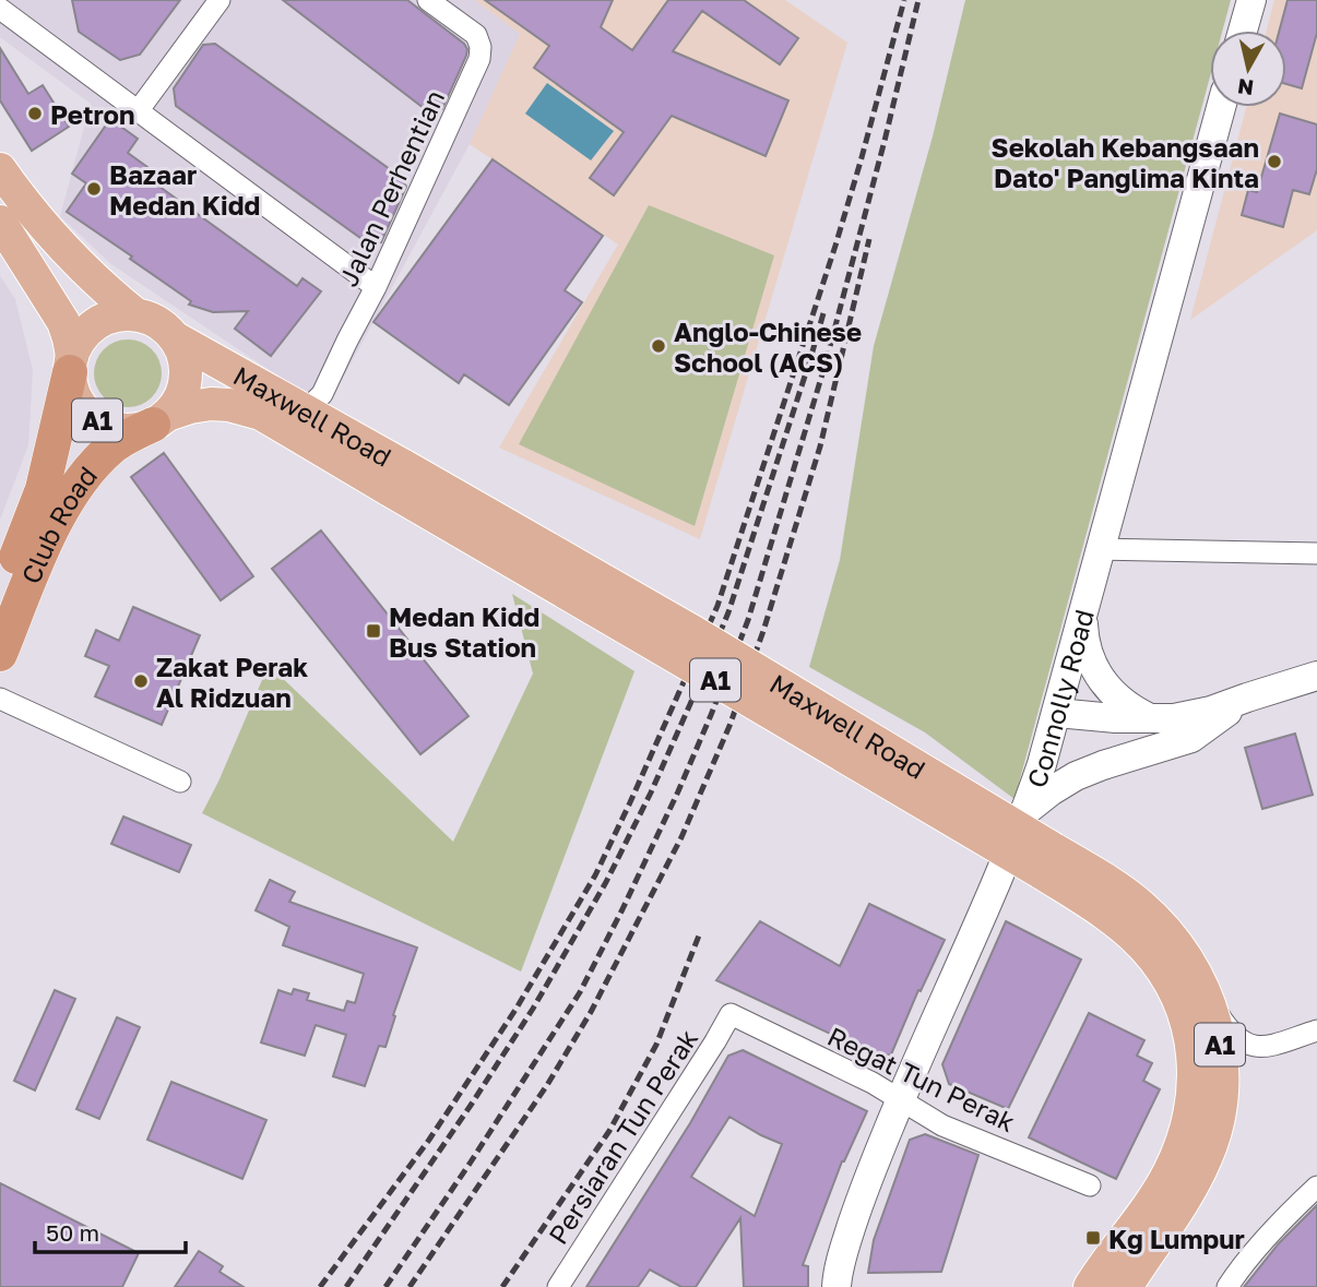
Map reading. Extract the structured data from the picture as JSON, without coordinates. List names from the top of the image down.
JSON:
{
  "streets": {
    "highway": ["Club Road"],
    "main road": ["Maxwell Road", "A1", "Connolly Road"],
    "street": ["Jalan Perhentian", "Regat Tun Perak", "Persiaran Tun Perak"]
  },
  "crossings": [
    ["Jalan Perhentian", "Maxwell Road"],
    ["Maxwell Road", "A1"],
    ["Maxwell Road", "Club Road"],
    ["A1", "Club Road"],
    ["Connolly Road", "Regat Tun Perak"],
    ["Regat Tun Perak", "Persiaran Tun Perak"]
  ],
  "places": {
    "other": [
      "Petron",
      "Sekolah Kebangsaan Dato' Panglima Kinta",
      "Bazaar Medan Kidd",
      "Anglo-Chinese School (ACS)",
      "Zakat Perak Al Ridzuan"
    ],
    "transit": ["Medan Kidd Bus Station", "Kg Lumpur"]
  },
  "scale_bar": "50 m",
  "north": "bottom"
}
